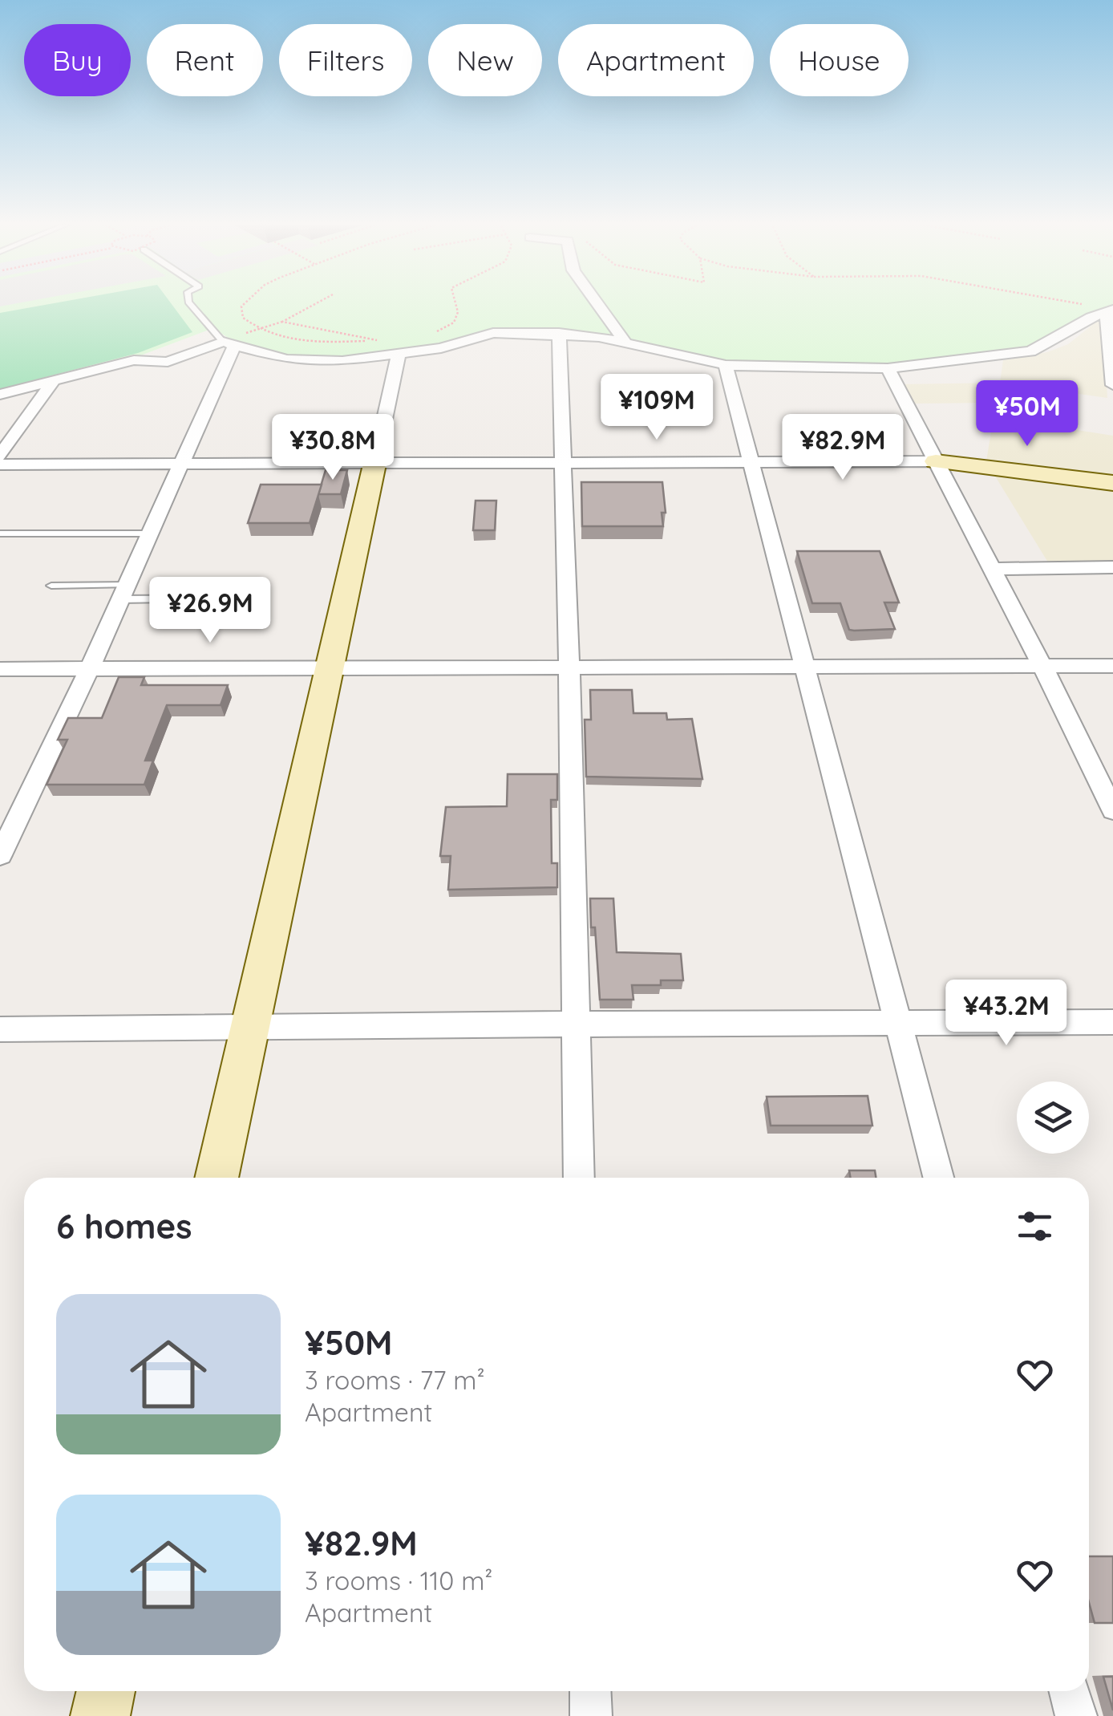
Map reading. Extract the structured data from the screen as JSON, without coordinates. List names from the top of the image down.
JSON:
{
  "page": {
    "chip": [
      "Buy",
      "Rent",
      "Filters",
      "New",
      "Apartment",
      "House"
    ],
    "price": [
      "¥109M",
      "¥50M",
      "¥30.8M",
      "¥82.9M",
      "¥26.9M",
      "¥43.2M"
    ],
    "heading": "6 homes",
    "list": [
      {
        "name": "¥50M",
        "note": "3 rooms · 77 m² · Apartment"
      },
      {
        "name": "¥82.9M",
        "note": "3 rooms · 110 m² · Apartment"
      }
    ]
  }
}
